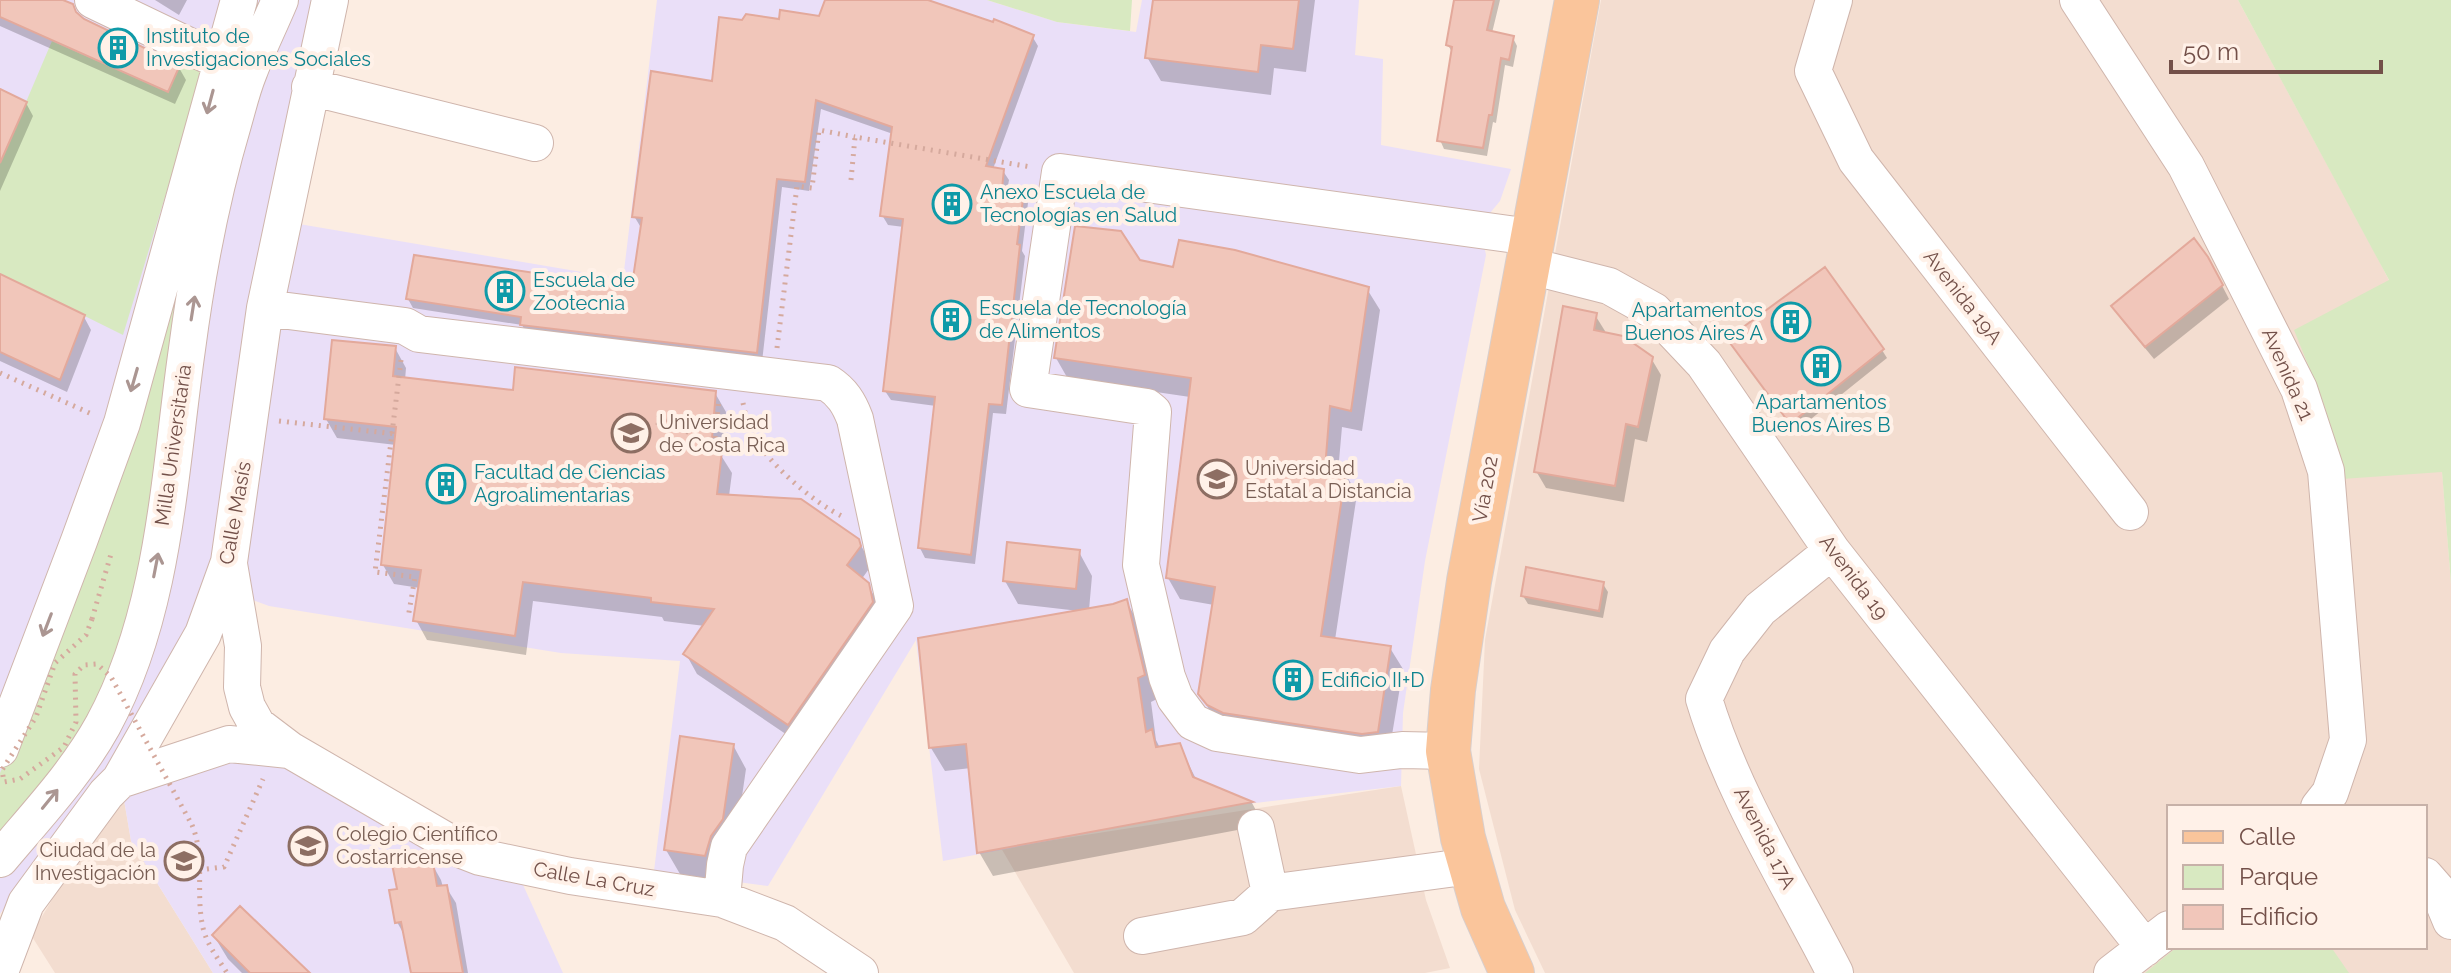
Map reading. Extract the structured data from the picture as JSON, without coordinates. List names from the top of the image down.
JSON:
{
  "streets": {
    "main road": ["Vía 202"],
    "street": [
      "Avenida 19A",
      "Avenida 21",
      "Milla Universitaria",
      "Calle Masís",
      "Avenida 19",
      "Avenida 17A",
      "Calle La Cruz"
    ]
  },
  "crossings": [
    ["Vía 202", "Avenida 19"],
    ["Calle Masís", "Calle La Cruz"],
    ["Avenida 19", "Avenida 17A"]
  ],
  "places": {
    "building": [
      "Instituto de Investigaciones Sociales",
      "Anexo Escuela de Tecnologías en Salud",
      "Escuela de Zootecnia",
      "Escuela de Tecnología de Alimentos",
      "Apartamentos Buenos Aires A",
      "Apartamentos Buenos Aires B",
      "Facultad de Ciencias Agroalimentarias",
      "Edificio II+D"
    ],
    "school or university": [
      "Universidad de Costa Rica",
      "Universidad Estatal a Distancia",
      "Colegio Científico Costarricense",
      "Ciudad de la Investigación"
    ]
  },
  "legend": ["Calle", "Parque", "Edificio"],
  "scale_bar": "50 m"
}
